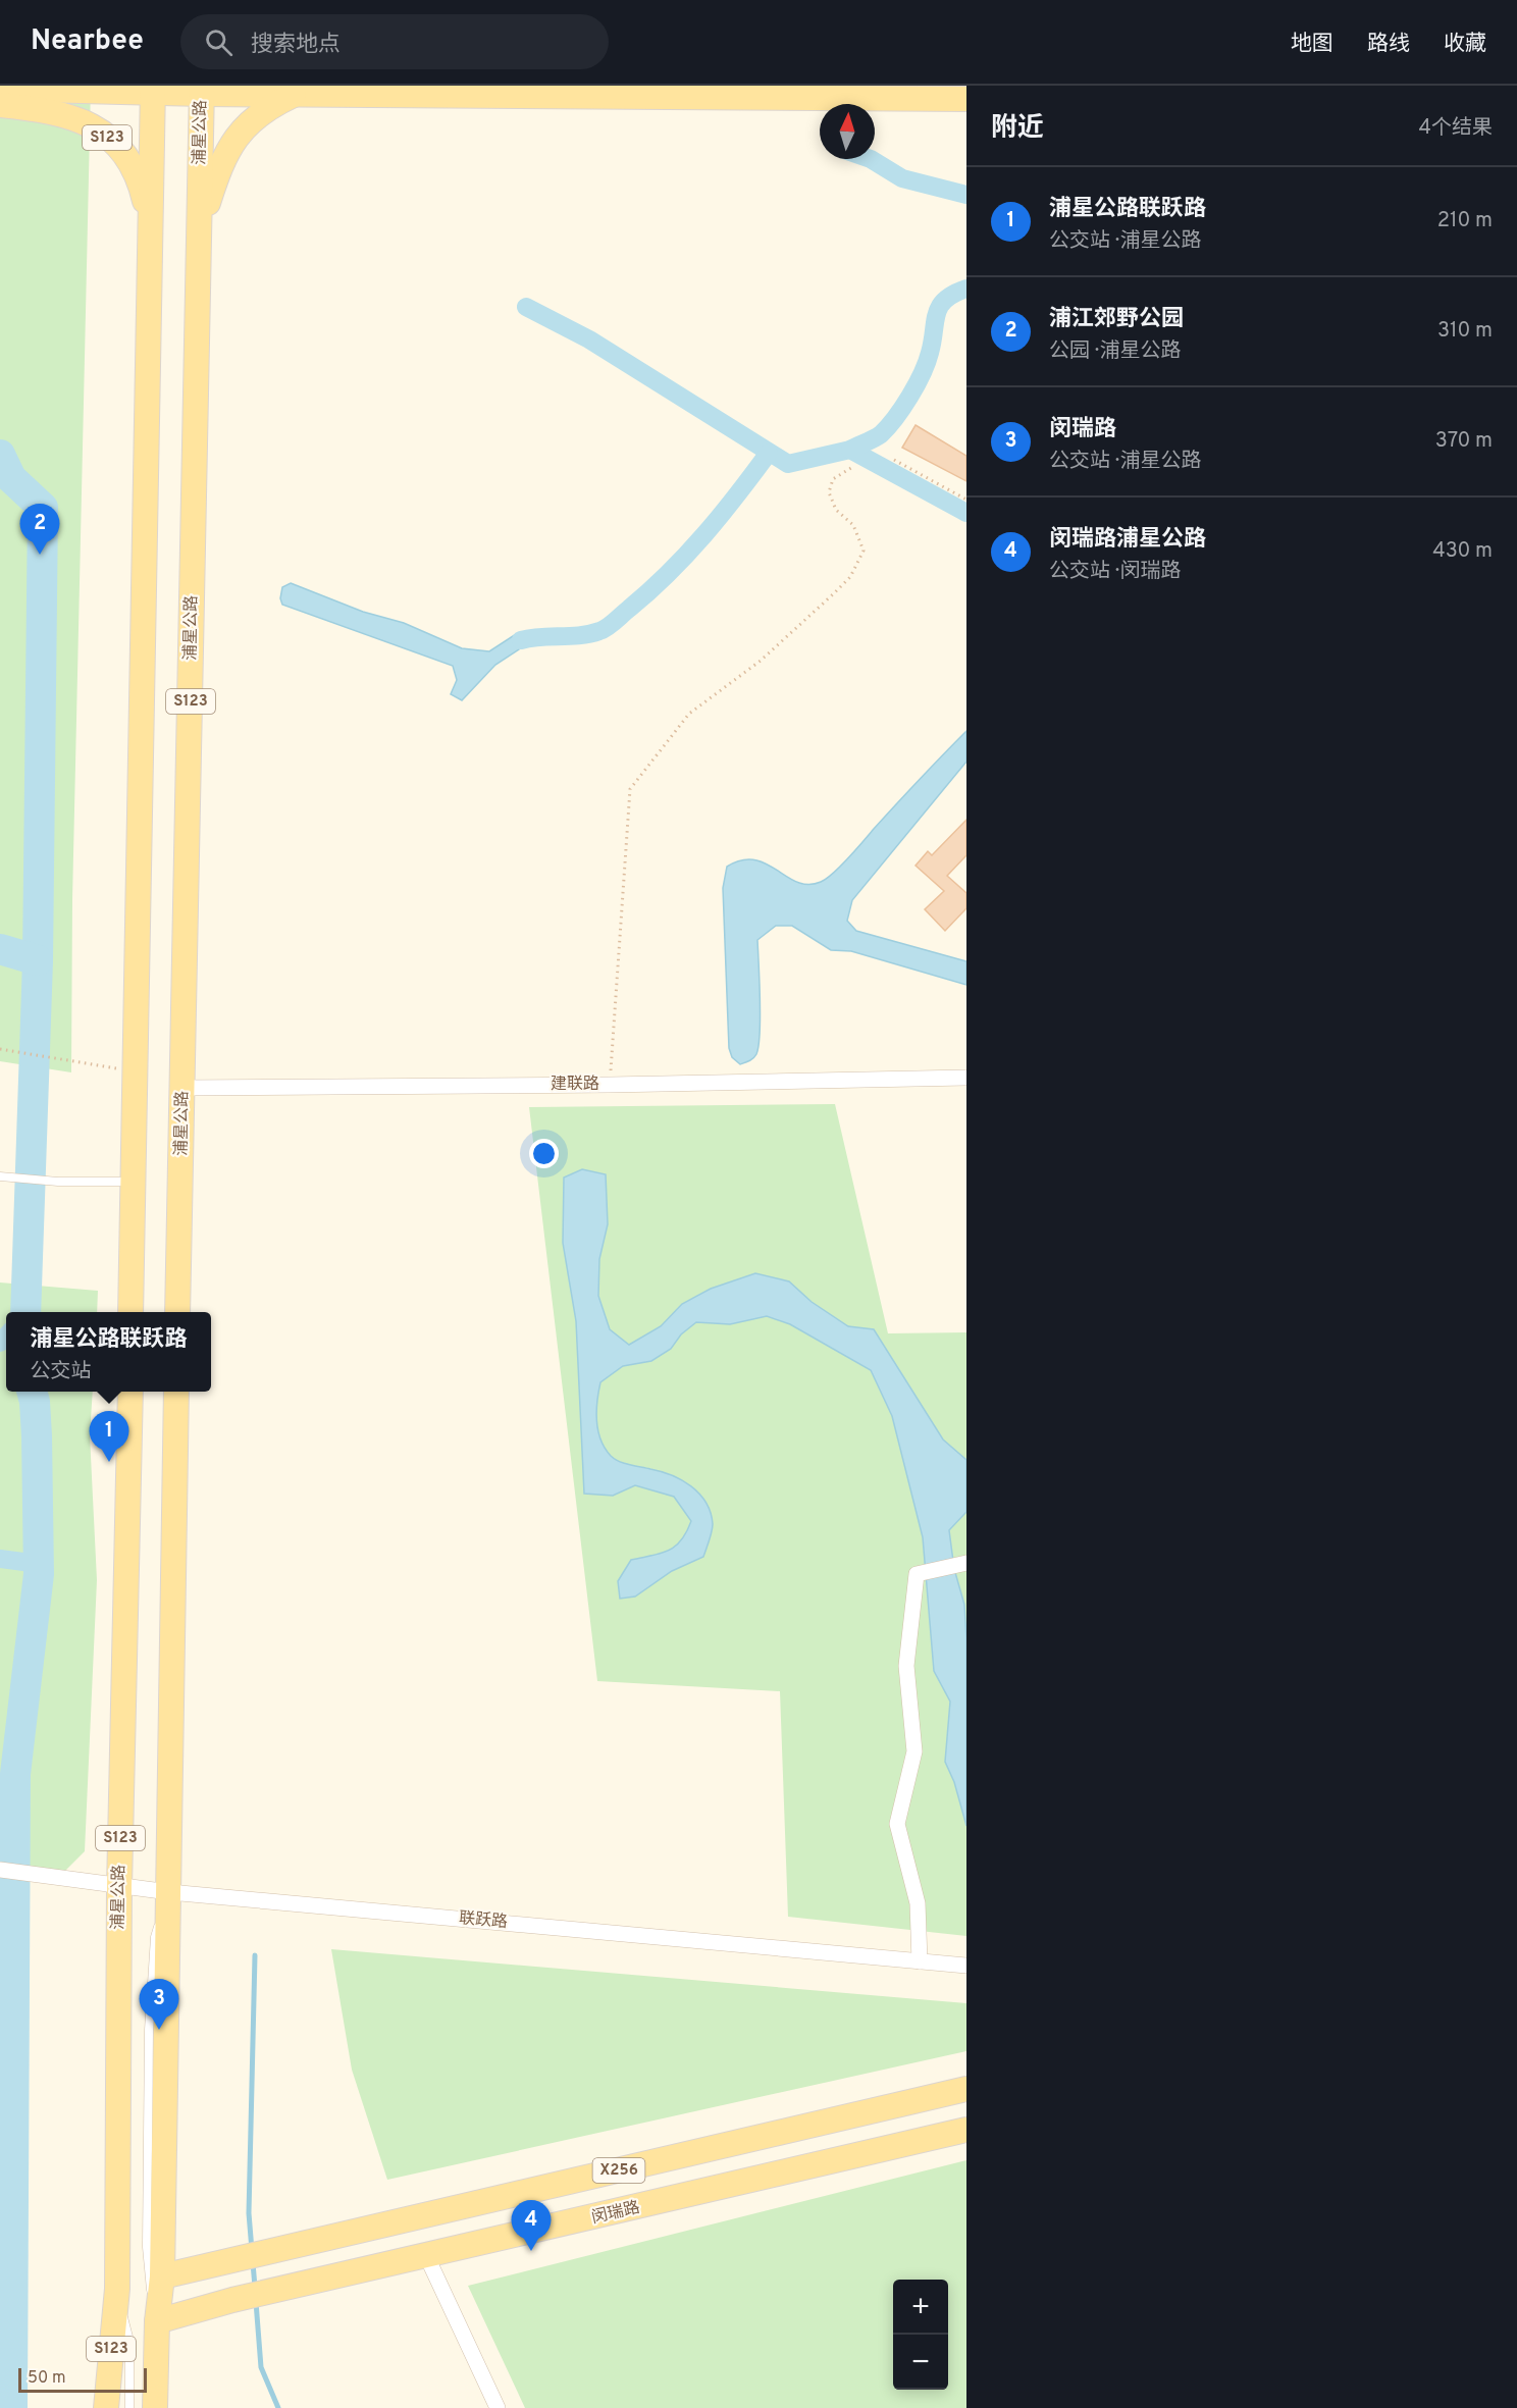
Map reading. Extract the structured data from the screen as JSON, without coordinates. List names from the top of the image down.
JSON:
{
  "streets": {
    "main road": [
      "浦星公路",
      "S123",
      "X256",
      "闵瑞路"
    ],
    "street": ["建联路", "联跃路"]
  },
  "crossings": [
    ["浦星公路", "S123"],
    ["浦星公路", "建联路"],
    ["浦星公路", "联跃路"],
    ["S123", "联跃路"],
    ["S123", "X256"],
    ["S123", "闵瑞路"]
  ],
  "scale_bar": "50 m",
  "north": "top",
  "page": {
    "header": "Nearbee",
    "search": "搜索地点",
    "nav": ["地图", "路线", "收藏"],
    "heading": ["附近", "4个结果"],
    "list": [
      {
        "mark": "1",
        "name": "浦星公路联跃路",
        "note": "公交站 · 浦星公路",
        "value": "210 m"
      },
      {
        "mark": "2",
        "name": "浦江郊野公园",
        "note": "公园 · 浦星公路",
        "value": "310 m"
      },
      {
        "mark": "3",
        "name": "闵瑞路",
        "note": "公交站 · 浦星公路",
        "value": "370 m"
      },
      {
        "mark": "4",
        "name": "闵瑞路浦星公路",
        "note": "公交站 · 闵瑞路",
        "value": "430 m"
      }
    ],
    "pins": [
      "2",
      "1",
      "3",
      "4"
    ],
    "popup": ["浦星公路联跃路", "公交站"],
    "map_buttons": ["+", "−"],
    "scale": "50 m"
  }
}
